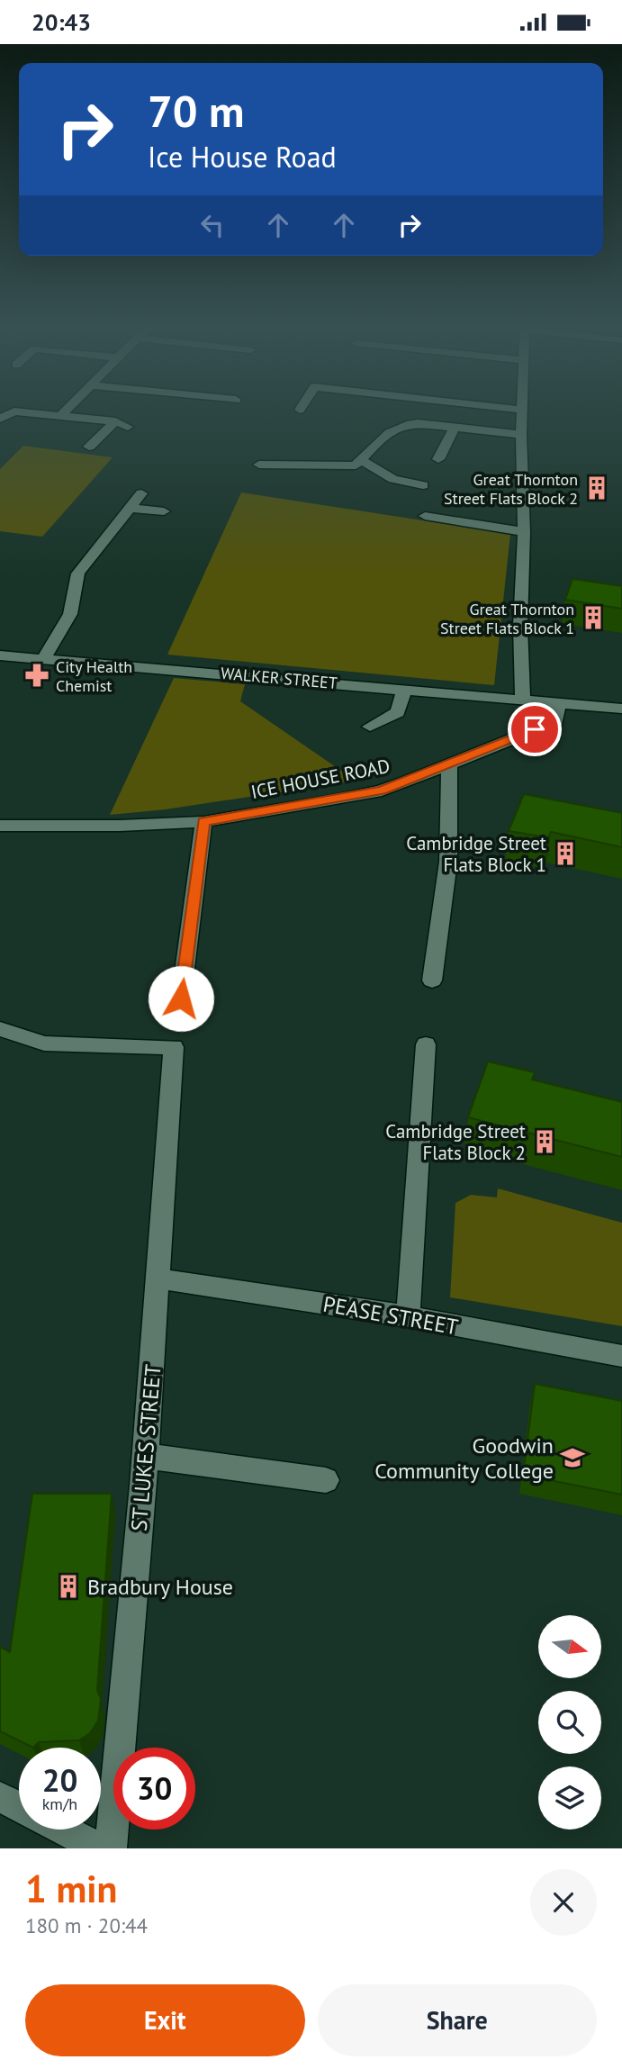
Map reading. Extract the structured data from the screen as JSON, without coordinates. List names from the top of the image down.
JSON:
{
  "streets": {
    "street": [
      "WALKER STREET",
      "ICE HOUSE ROAD",
      "PEASE STREET",
      "ST LUKES STREET"
    ]
  },
  "crossings": [
    ["WALKER STREET", "ICE HOUSE ROAD"],
    ["PEASE STREET", "ST LUKES STREET"]
  ],
  "places": {
    "building": [
      "Great Thornton Street Flats Block 2",
      "Great Thornton Street Flats Block 1",
      "Cambridge Street Flats Block 1",
      "Cambridge Street Flats Block 2",
      "Bradbury House"
    ],
    "pharmacy": ["City Health Chemist"],
    "school or university": ["Goodwin Community College"]
  },
  "north": "right",
  "page": {
    "status": "20:43",
    "turn": ["70 m", "Ice House Road"],
    "speed": "20 km/h",
    "limit": "30",
    "heading": ["1 min", "180 m · 20:44"],
    "buttons": ["Exit", "Share"]
  }
}
